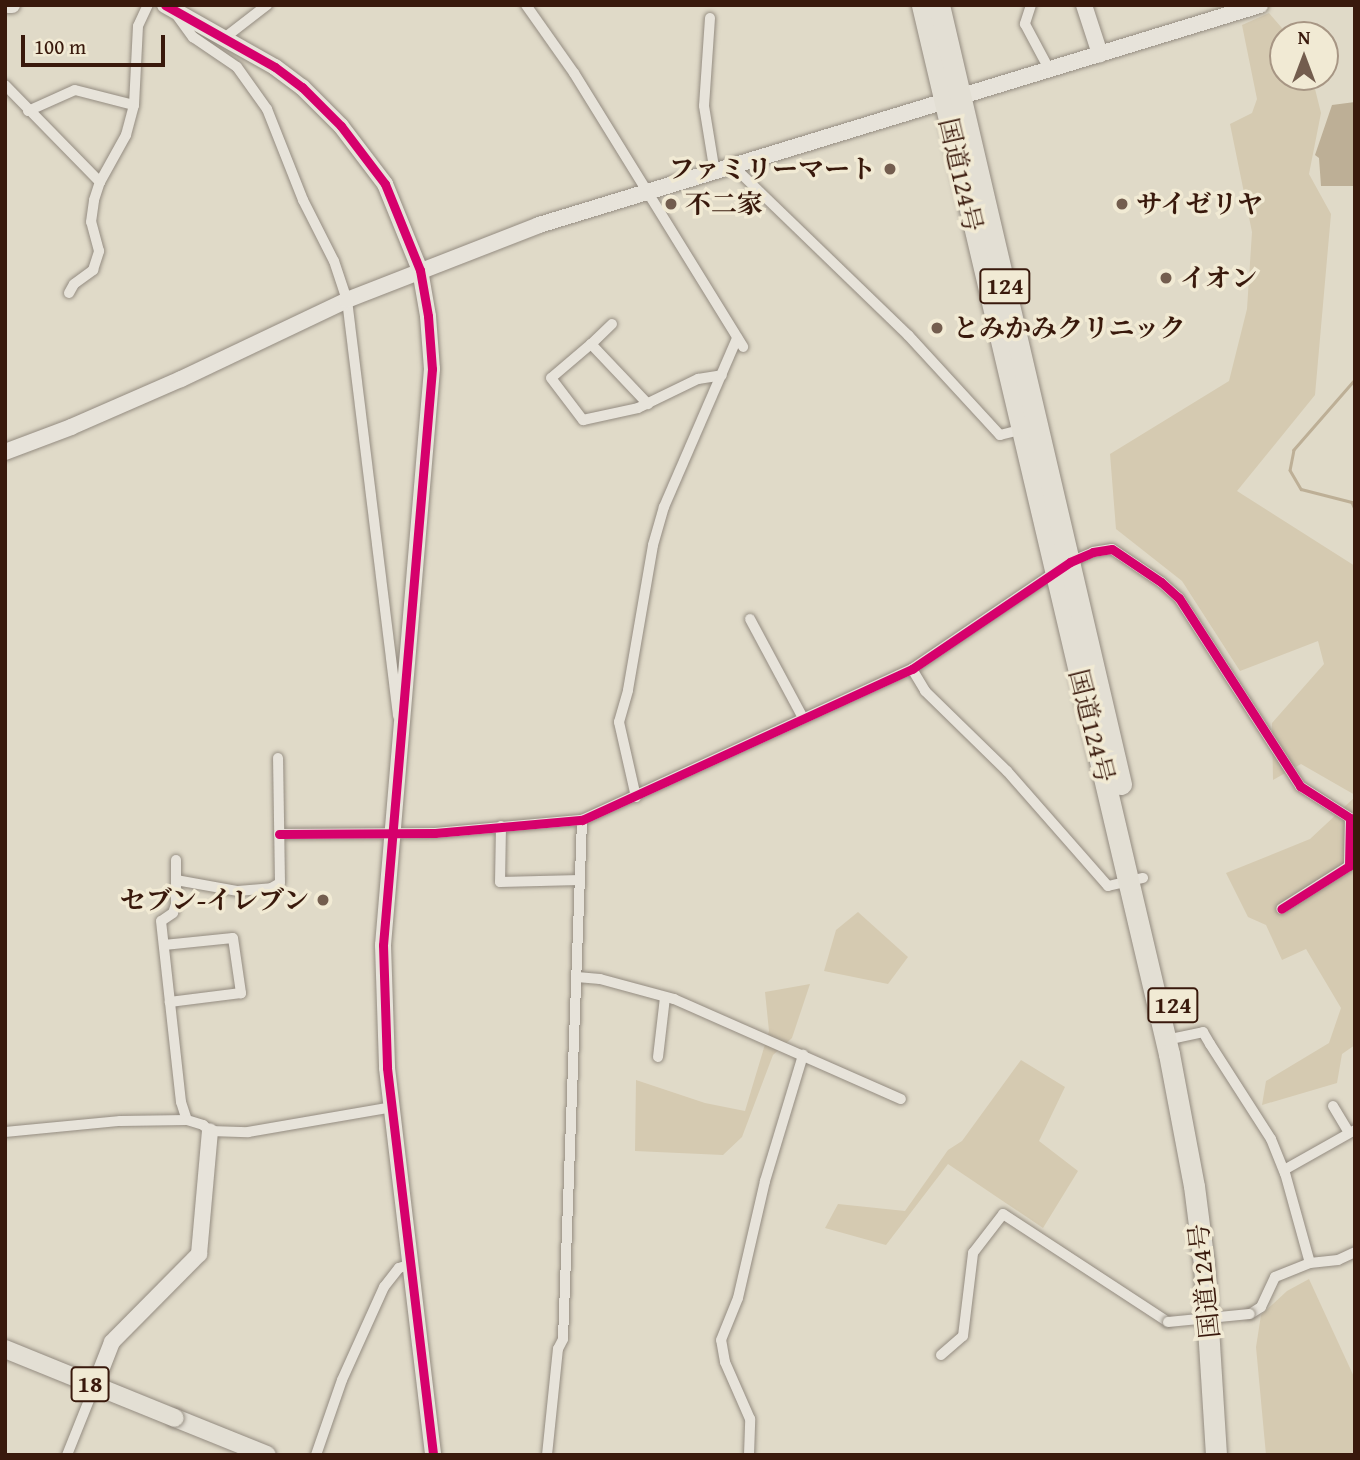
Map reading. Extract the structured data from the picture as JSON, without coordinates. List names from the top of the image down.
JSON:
{
  "streets": {
    "highway": ["国道124号", "124"],
    "main road": ["18"]
  },
  "places": [
    "ファミリーマート",
    "不二家",
    "サイゼリヤ",
    "イオン",
    "とみかみクリニック",
    "セブン-イレブン"
  ],
  "scale_bar": "100 m",
  "north": "top"
}
